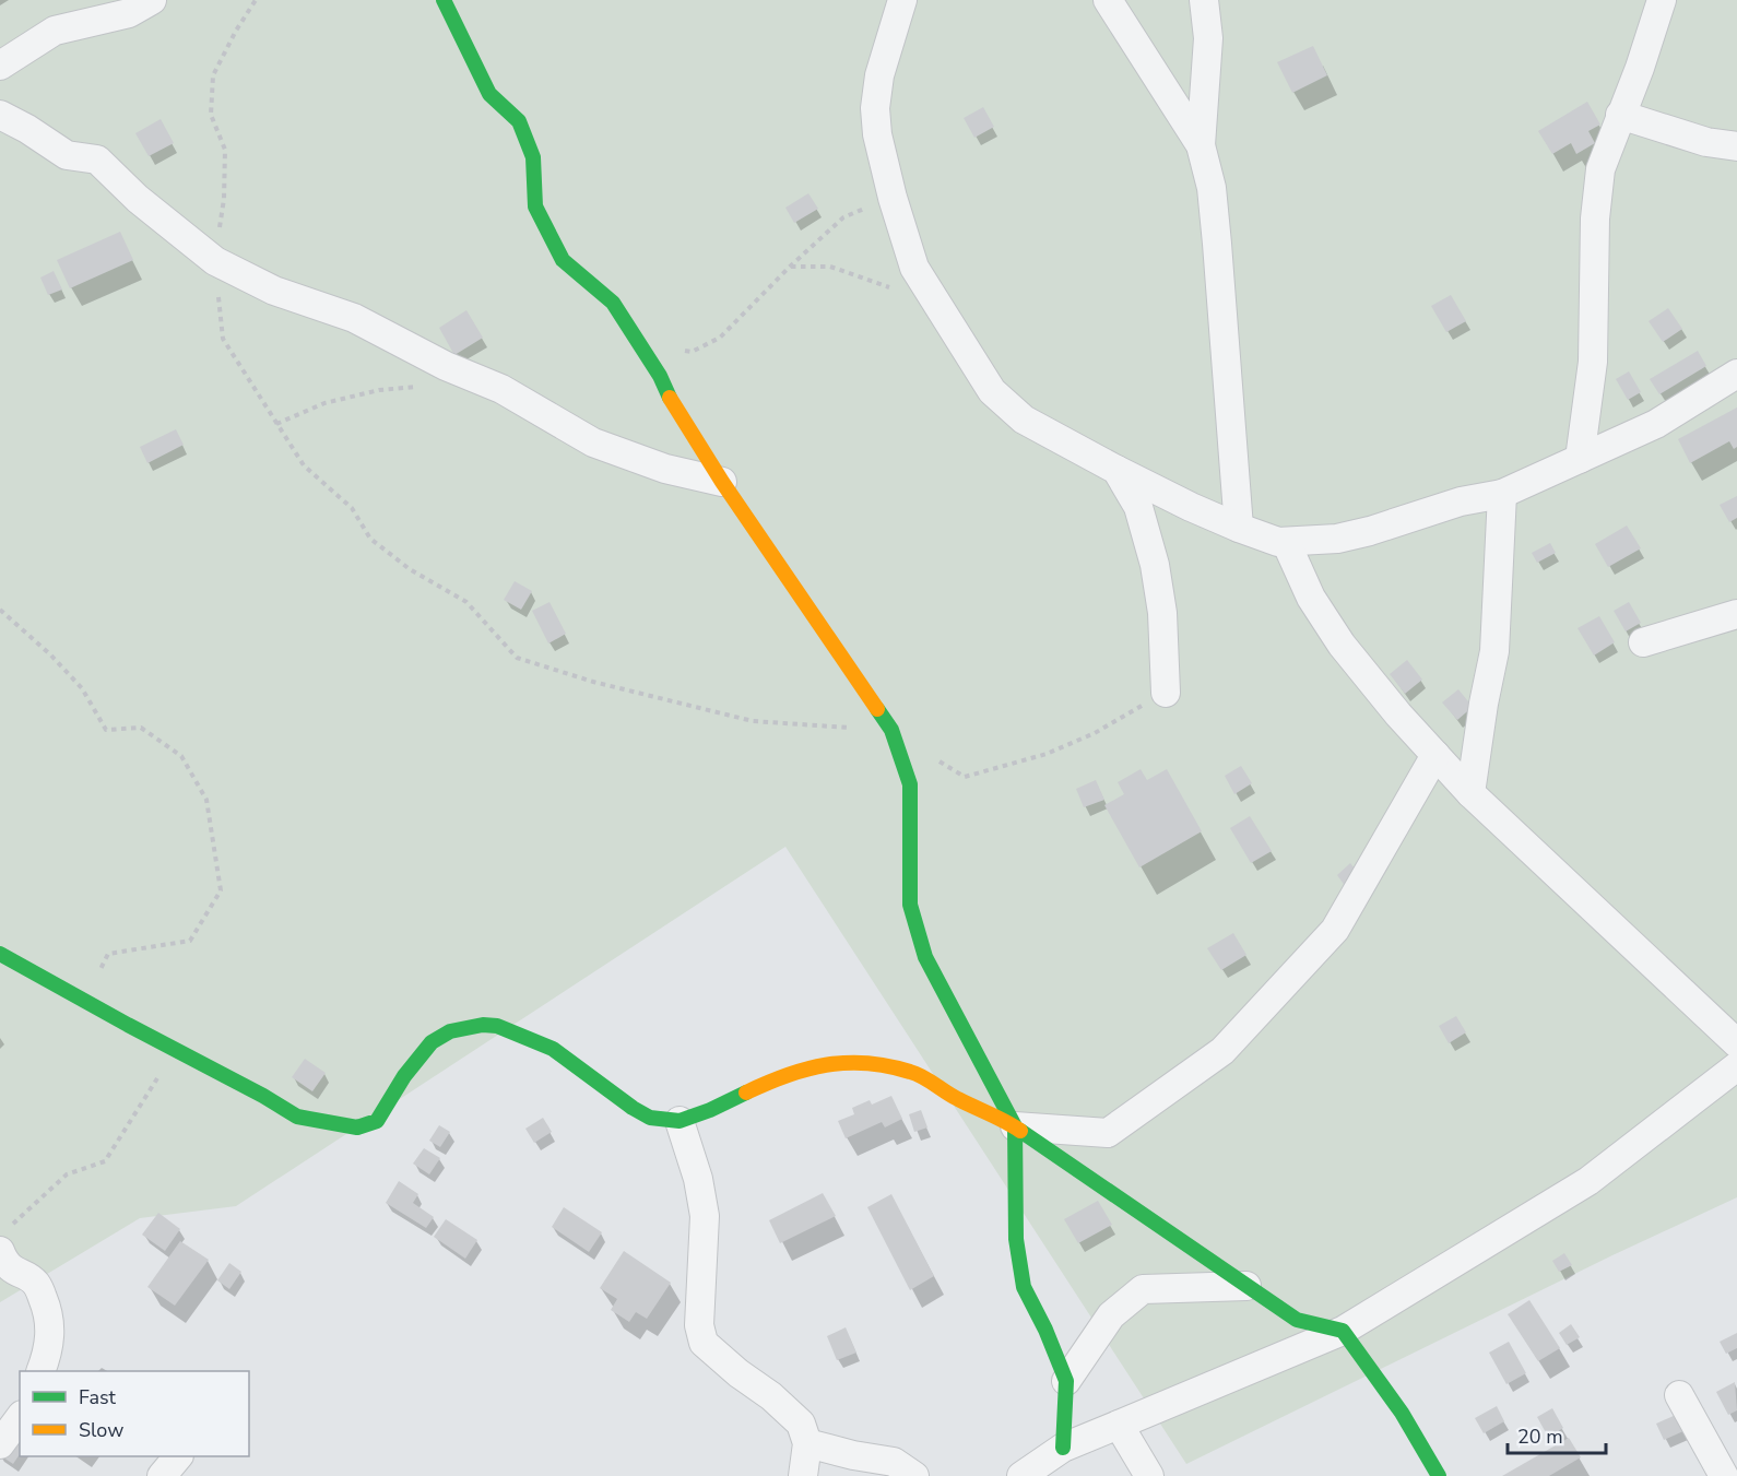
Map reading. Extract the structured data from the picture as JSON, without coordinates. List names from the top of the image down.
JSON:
{
  "legend": ["Fast", "Slow"],
  "scale_bar": "20 m"
}
